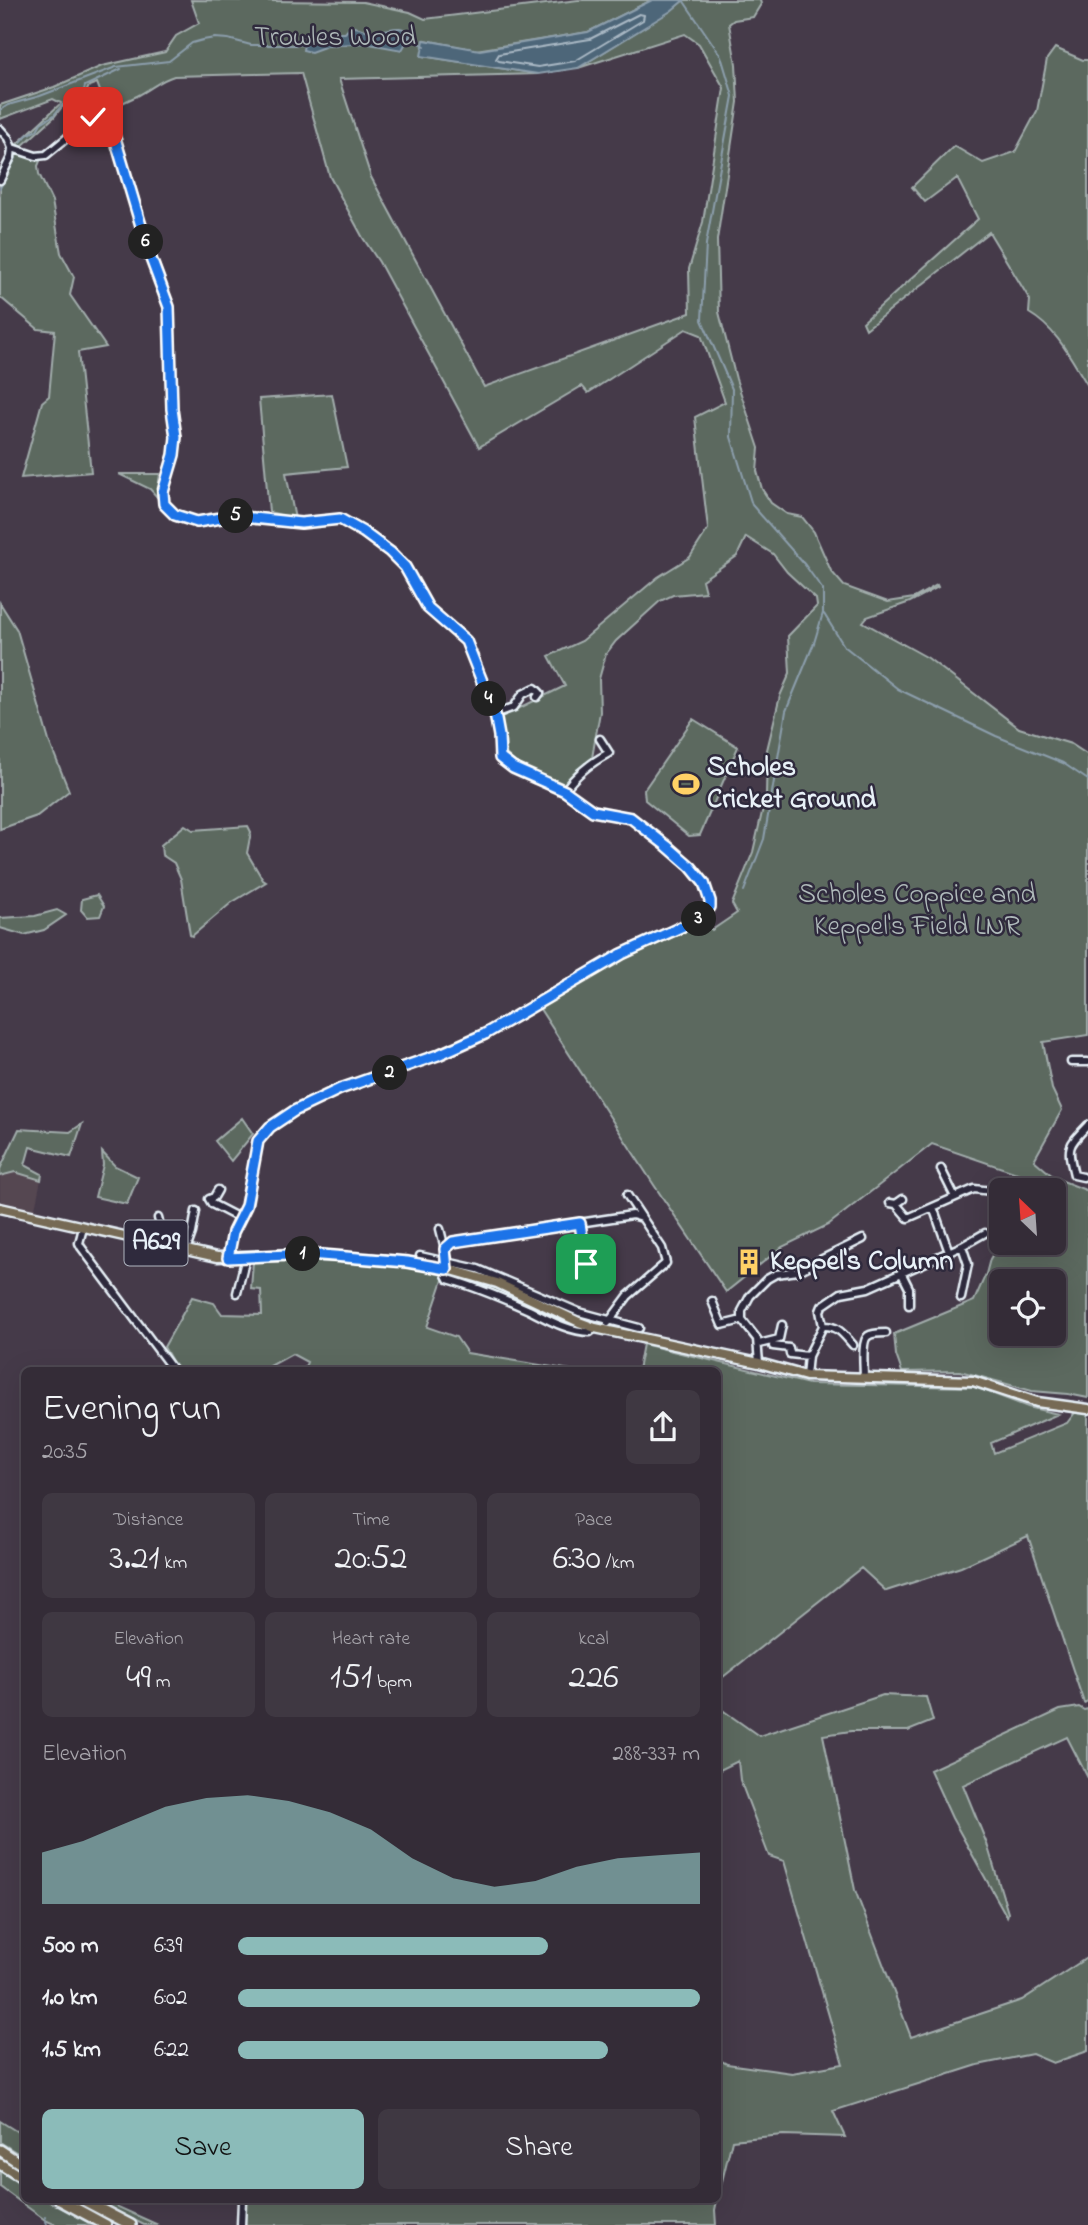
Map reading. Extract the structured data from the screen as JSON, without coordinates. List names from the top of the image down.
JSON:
{
  "streets": {
    "main road": ["A629"]
  },
  "parks": ["Trowles Wood", "Scholes Coppice and Keppel's Field LNR"],
  "places": {
    "sports": ["Scholes Cricket Ground"],
    "building": ["Keppel's Column"]
  },
  "north": "top left",
  "page": {
    "pins": [
      "6",
      "5",
      "4",
      "3",
      "2",
      "1"
    ],
    "heading": ["Evening run", "20:35"],
    "stats": [
      ["Distance", "3.21 km"],
      ["Time", "20:52"],
      ["Pace", "6:30 /km"],
      ["Elevation", "49 m"],
      ["Heart rate", "151 bpm"],
      ["kcal", "226"]
    ],
    "chart": ["Elevation", "288–337 m"],
    "list": [
      {
        "name": "500 m",
        "note": "6:39"
      },
      {
        "name": "1.0 km",
        "note": "6:02"
      },
      {
        "name": "1.5 km",
        "note": "6:22"
      }
    ],
    "buttons": ["Save", "Share"]
  }
}
